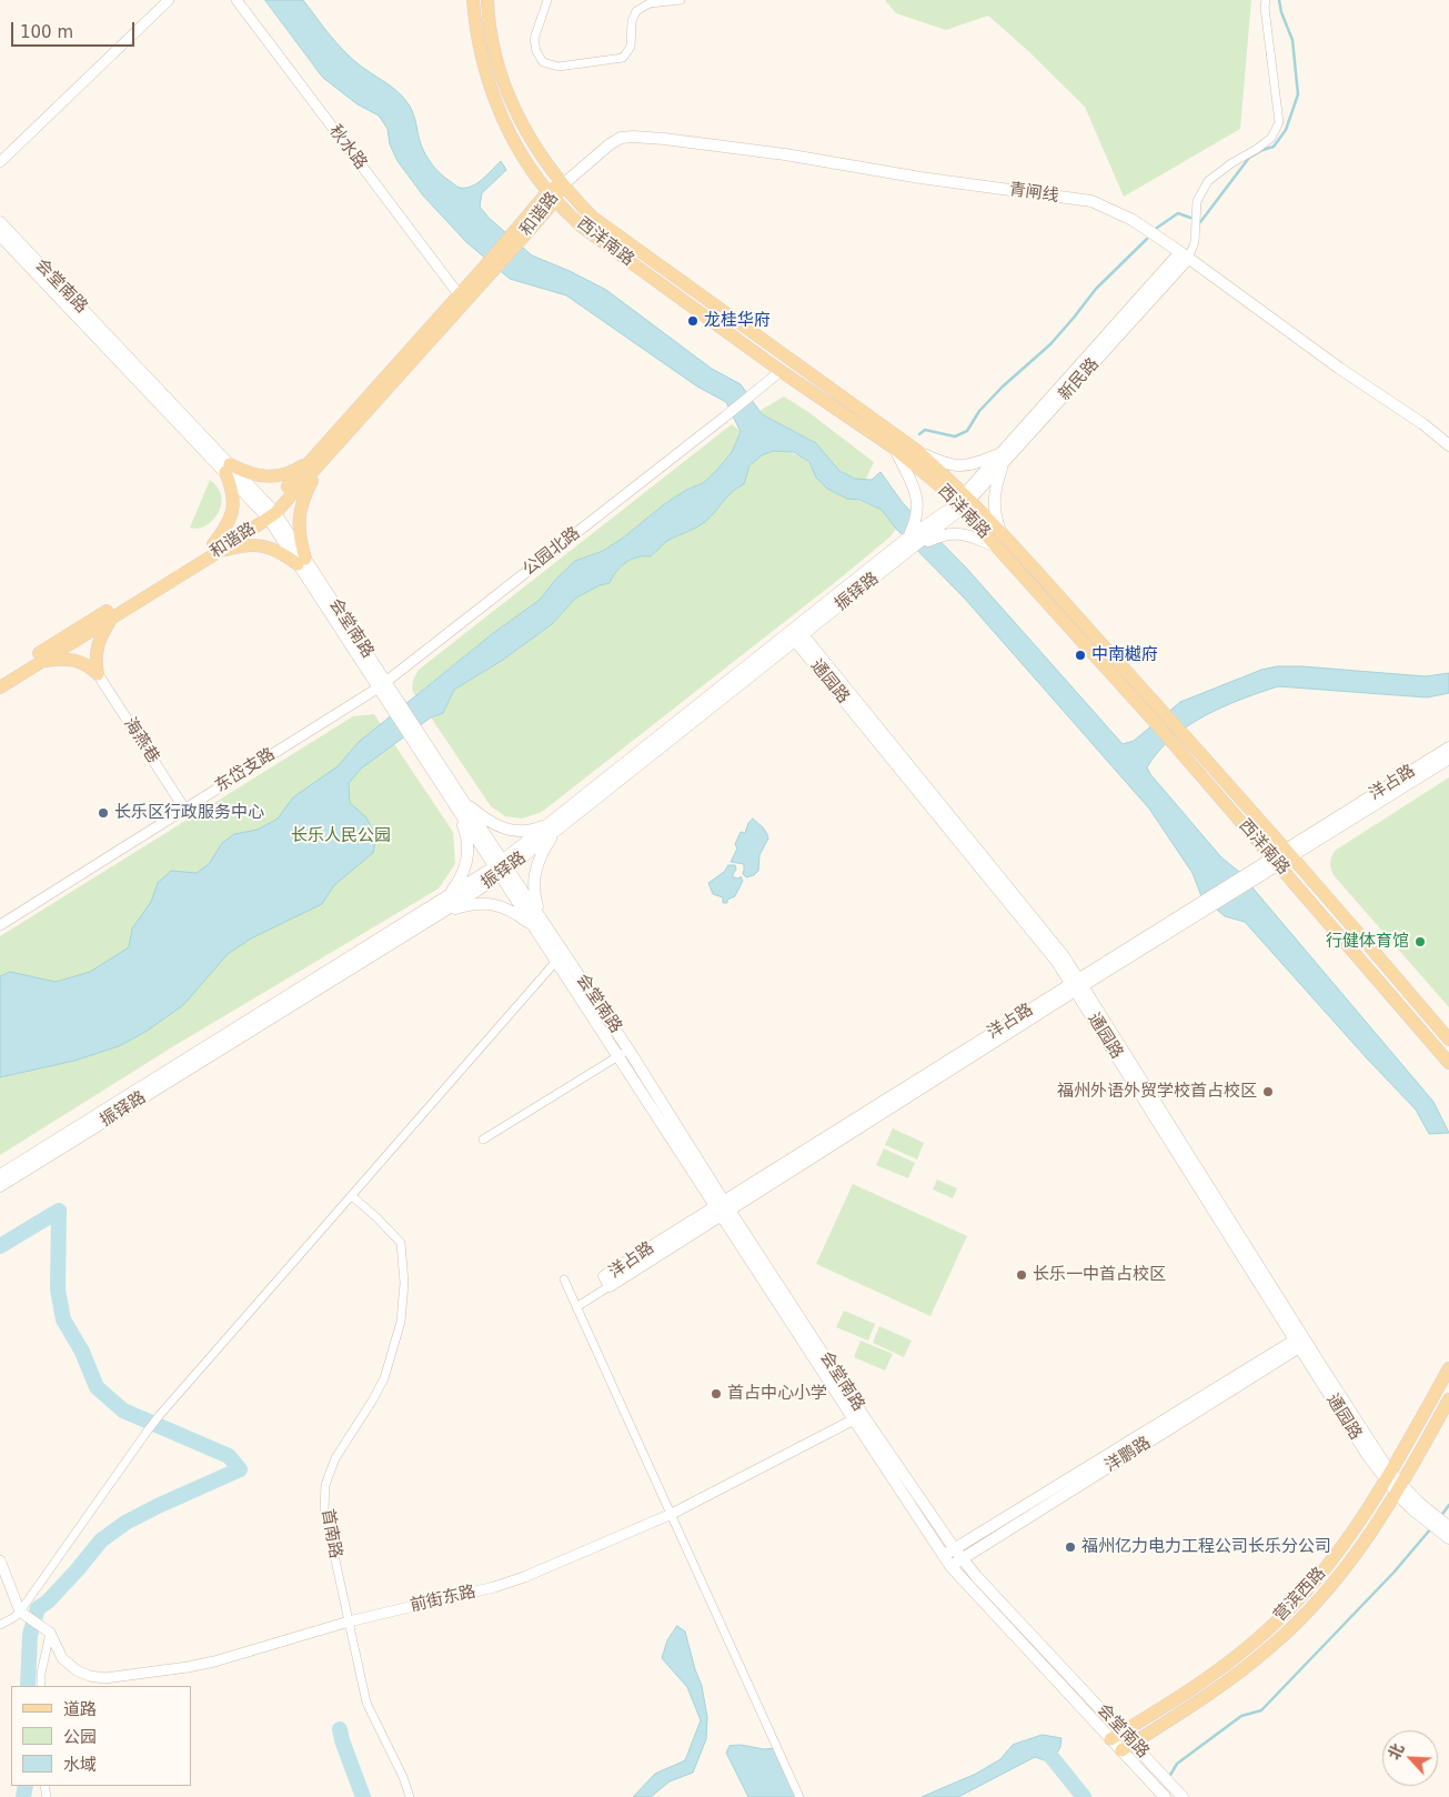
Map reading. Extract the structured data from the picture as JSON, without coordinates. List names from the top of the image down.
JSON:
{
  "streets": {
    "main road": [
      "青闸线",
      "和谐路",
      "西洋南路",
      "会堂南路",
      "新民路",
      "振铎路",
      "通园路",
      "洋占路",
      "洋鹏路",
      "营滨西路"
    ],
    "street": [
      "秋水路",
      "公园北路",
      "海燕巷",
      "东岱支路",
      "首南路",
      "前街东路"
    ]
  },
  "crossings": [
    ["秋水路", "和谐路"],
    ["青闸线", "和谐路"],
    ["青闸线", "西洋南路"],
    ["青闸线", "新民路"],
    ["和谐路", "西洋南路"],
    ["和谐路", "会堂南路"],
    ["西洋南路", "新民路"],
    ["西洋南路", "公园北路"],
    ["西洋南路", "振铎路"],
    ["西洋南路", "洋占路"],
    ["会堂南路", "公园北路"],
    ["会堂南路", "振铎路"],
    ["会堂南路", "东岱支路"],
    ["会堂南路", "洋占路"],
    ["会堂南路", "洋鹏路"],
    ["会堂南路", "营滨西路"],
    ["会堂南路", "前街东路"],
    ["新民路", "振铎路"],
    ["公园北路", "东岱支路"],
    ["振铎路", "通园路"],
    ["通园路", "洋占路"],
    ["通园路", "洋鹏路"],
    ["通园路", "营滨西路"],
    ["海燕巷", "东岱支路"],
    ["首南路", "前街东路"]
  ],
  "parks": ["长乐人民公园"],
  "places": [
    "龙桂华府",
    "中南樾府",
    "长乐区行政服务中心",
    "行健体育馆",
    "福州外语外贸学校首占校区",
    "长乐一中首占校区",
    "首占中心小学",
    "福州亿力电力工程公司长乐分公司"
  ],
  "legend": ["道路", "公园", "水域"],
  "scale_bar": "100 m",
  "north": "top left"
}
